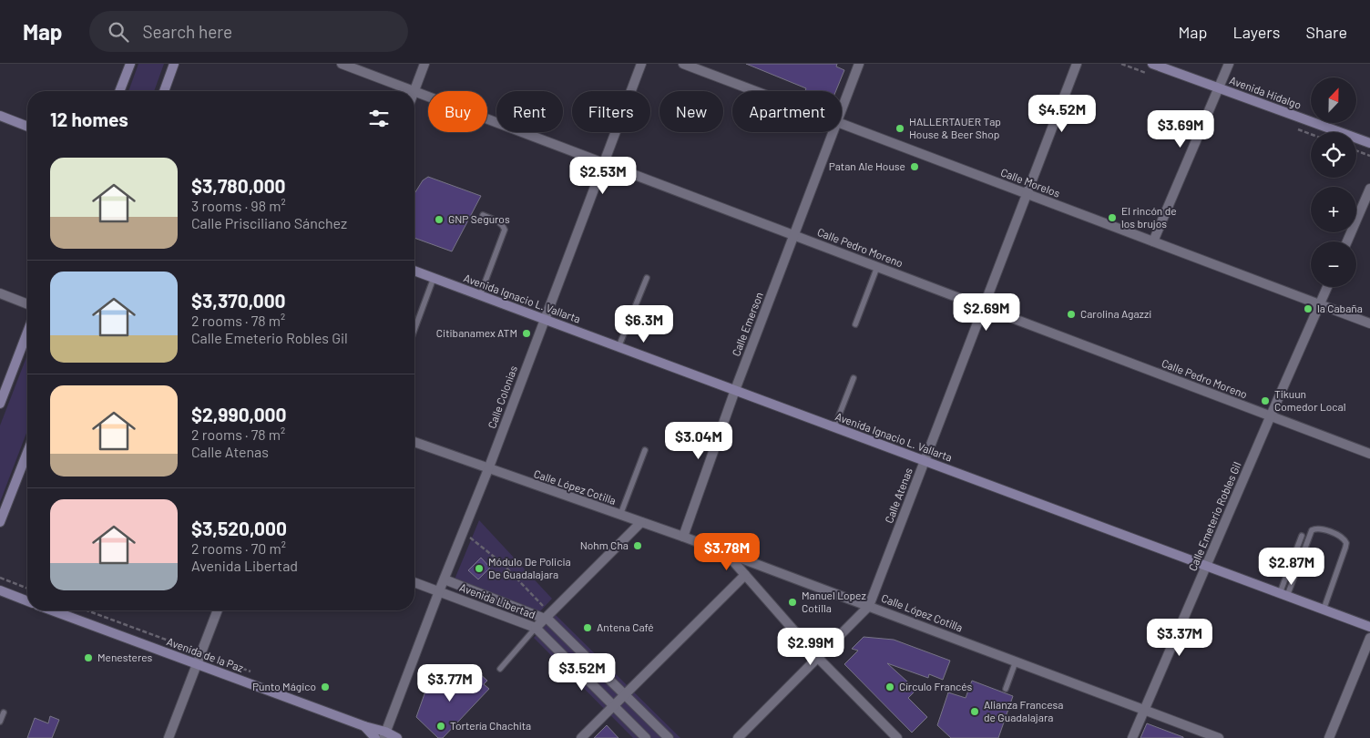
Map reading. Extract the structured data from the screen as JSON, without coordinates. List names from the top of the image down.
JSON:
{
  "streets": {
    "main road": ["Avenida Hidalgo", "Avenida Ignacio L. Vallarta", "Avenida de la Paz"],
    "street": [
      "Calle Morelos",
      "Calle Pedro Moreno",
      "Calle Emerson",
      "Calle Colonias",
      "Calle López Cotilla",
      "Calle Atenas",
      "Calle Emeterio Robles Gil",
      "Avenida Libertad"
    ]
  },
  "crossings": [
    ["Calle Morelos", "Calle Atenas"],
    ["Calle Morelos", "Calle Emeterio Robles Gil"],
    ["Calle Pedro Moreno", "Calle Emerson"],
    ["Calle Pedro Moreno", "Calle Colonias"],
    ["Calle Pedro Moreno", "Calle Atenas"],
    ["Calle Pedro Moreno", "Calle Emeterio Robles Gil"],
    ["Avenida Ignacio L. Vallarta", "Calle Emerson"],
    ["Avenida Ignacio L. Vallarta", "Calle Colonias"],
    ["Avenida Ignacio L. Vallarta", "Calle Atenas"],
    ["Avenida Ignacio L. Vallarta", "Calle Emeterio Robles Gil"],
    ["Calle Emerson", "Calle López Cotilla"],
    ["Calle Colonias", "Calle López Cotilla"],
    ["Calle Colonias", "Avenida Libertad"],
    ["Calle Colonias", "Avenida de la Paz"],
    ["Calle López Cotilla", "Calle Atenas"],
    ["Calle López Cotilla", "Calle Emeterio Robles Gil"]
  ],
  "places": [
    "HALLERTAUER Tap House & Beer Shop",
    "Patan Ale House",
    "El rincón de los brujos",
    "GNP Seguros",
    "la Cabaña",
    "Carolina Agazzi",
    "Citibanamex ATM",
    "Tikuun Comedor Local",
    "Nohm Cha",
    "Módulo De Policia De Guadalajara",
    "Manuel Lopez Cotilla",
    "Antena Café",
    "Menesteres",
    "Punto Mágico",
    "Círculo Francés",
    "Alianza Francesa de Guadalajara",
    "Tortería Chachita"
  ],
  "north": "top",
  "page": {
    "header": "Map",
    "search": "Search here",
    "nav": ["Map", "Layers", "Share"],
    "map_buttons": ["+", "−"],
    "chip": [
      "Buy",
      "Rent",
      "Filters",
      "New",
      "Apartment"
    ],
    "heading": "12 homes",
    "price": [
      "$4.52M",
      "$3.69M",
      "$2.53M",
      "$2.69M",
      "$6.3M",
      "$3.04M",
      "$3.78M",
      "$2.87M",
      "$3.37M",
      "$2.99M",
      "$3.52M",
      "$3.77M"
    ],
    "list": [
      {
        "name": "$3,780,000",
        "note": "3 rooms · 98 m² · Calle Prisciliano Sánchez"
      },
      {
        "name": "$3,370,000",
        "note": "2 rooms · 78 m² · Calle Emeterio Robles Gil"
      },
      {
        "name": "$2,990,000",
        "note": "2 rooms · 78 m² · Calle Atenas"
      },
      {
        "name": "$3,520,000",
        "note": "2 rooms · 70 m² · Avenida Libertad"
      }
    ]
  }
}
